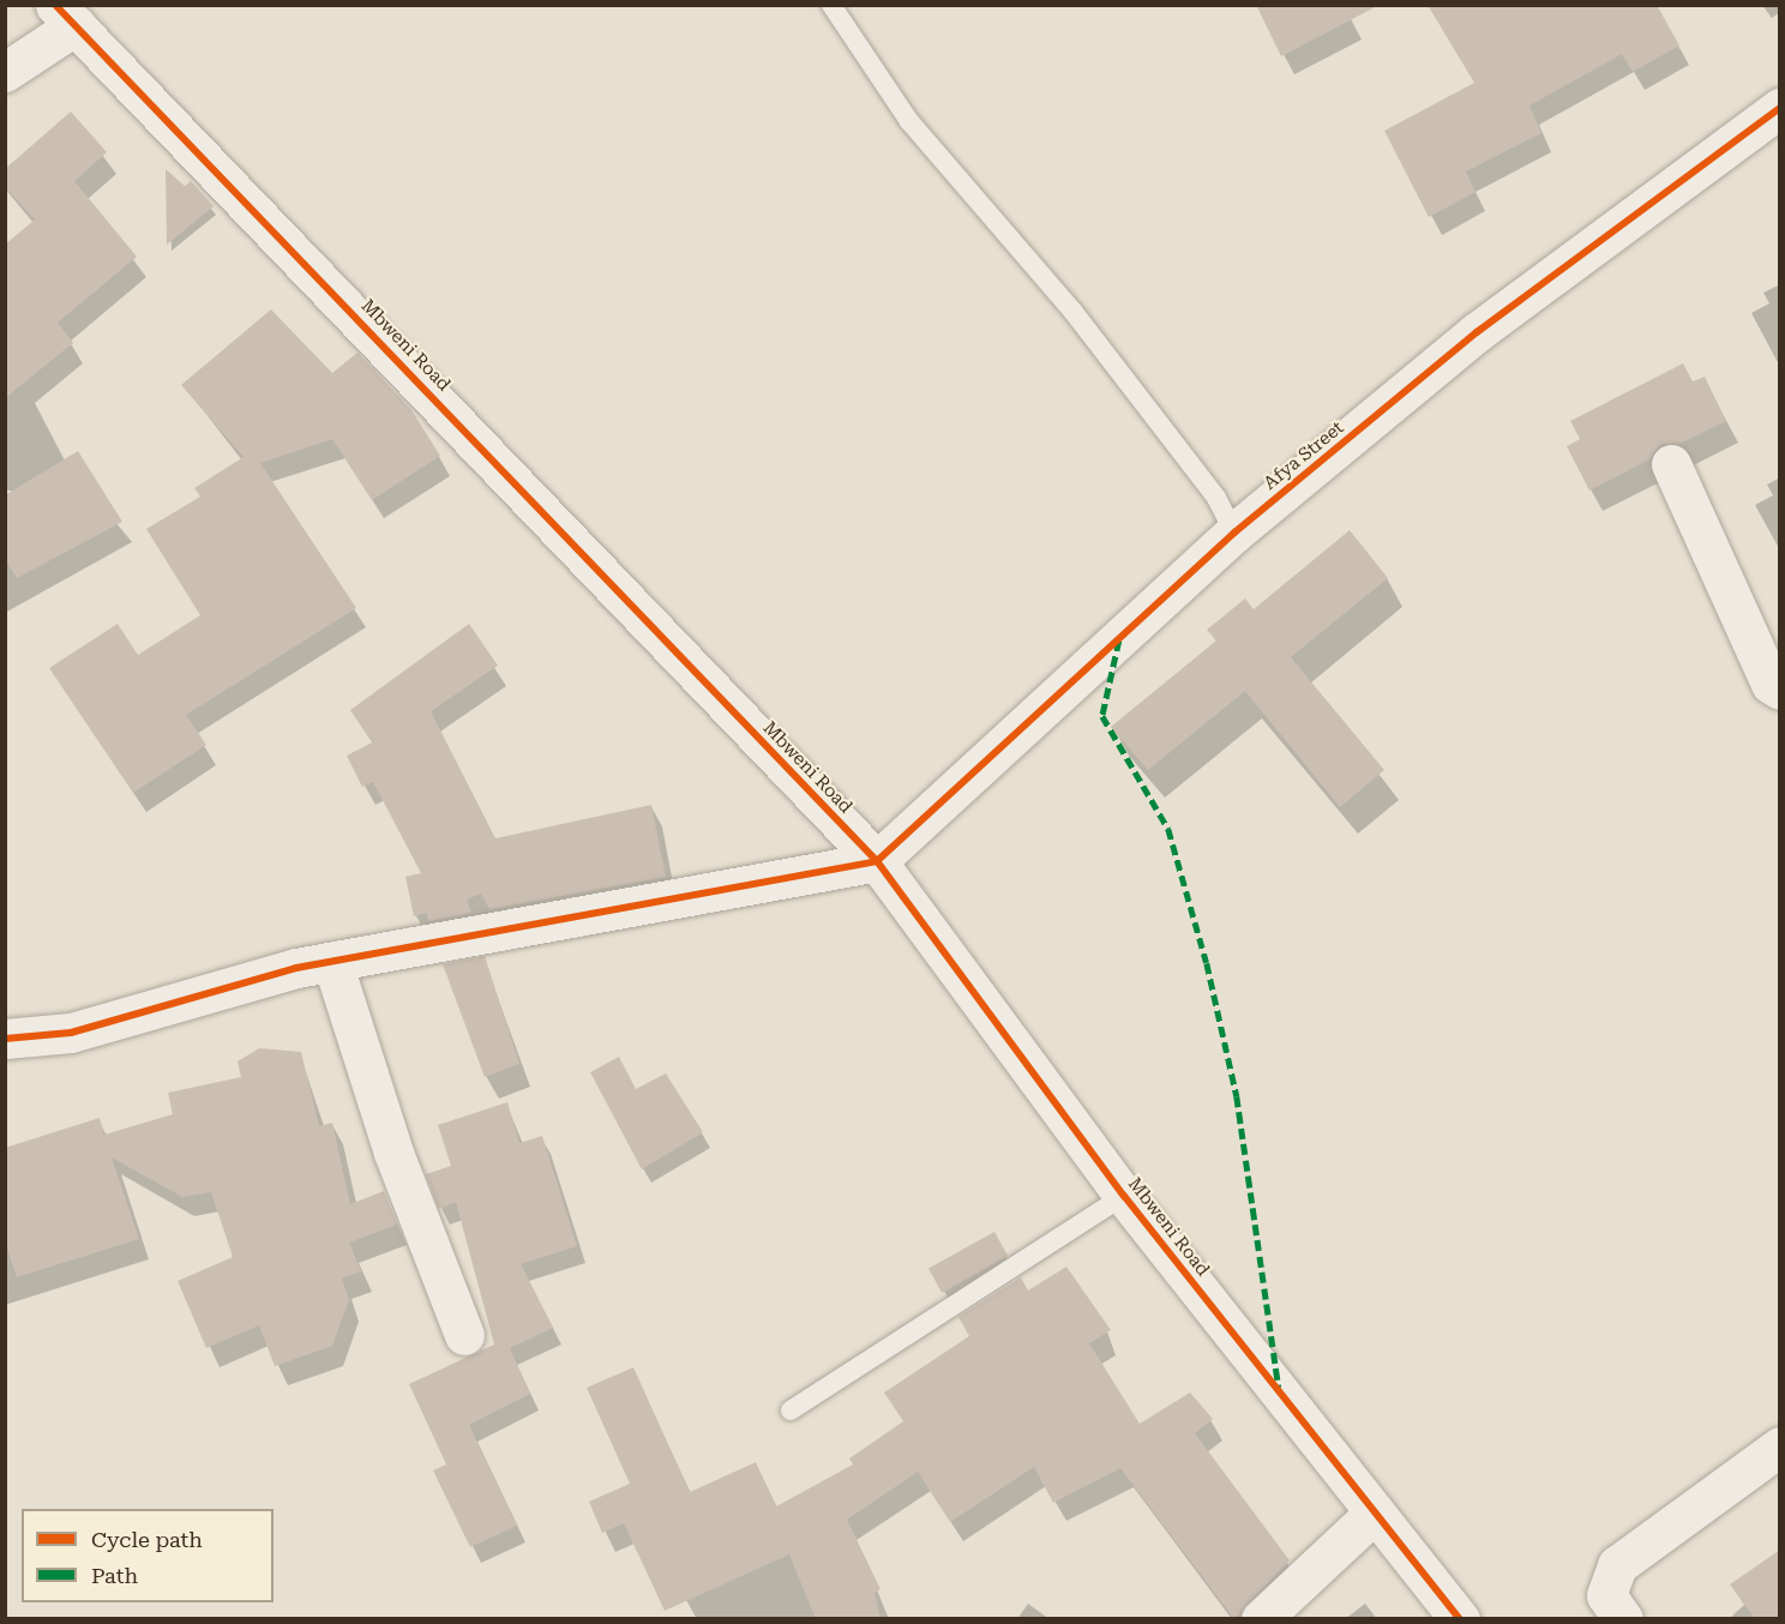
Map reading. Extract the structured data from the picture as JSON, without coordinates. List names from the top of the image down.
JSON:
{
  "streets": {
    "street": ["Mbweni Road", "Afya Street"]
  },
  "crossings": [
    ["Mbweni Road", "Afya Street"]
  ],
  "legend": ["Cycle path", "Path"]
}
